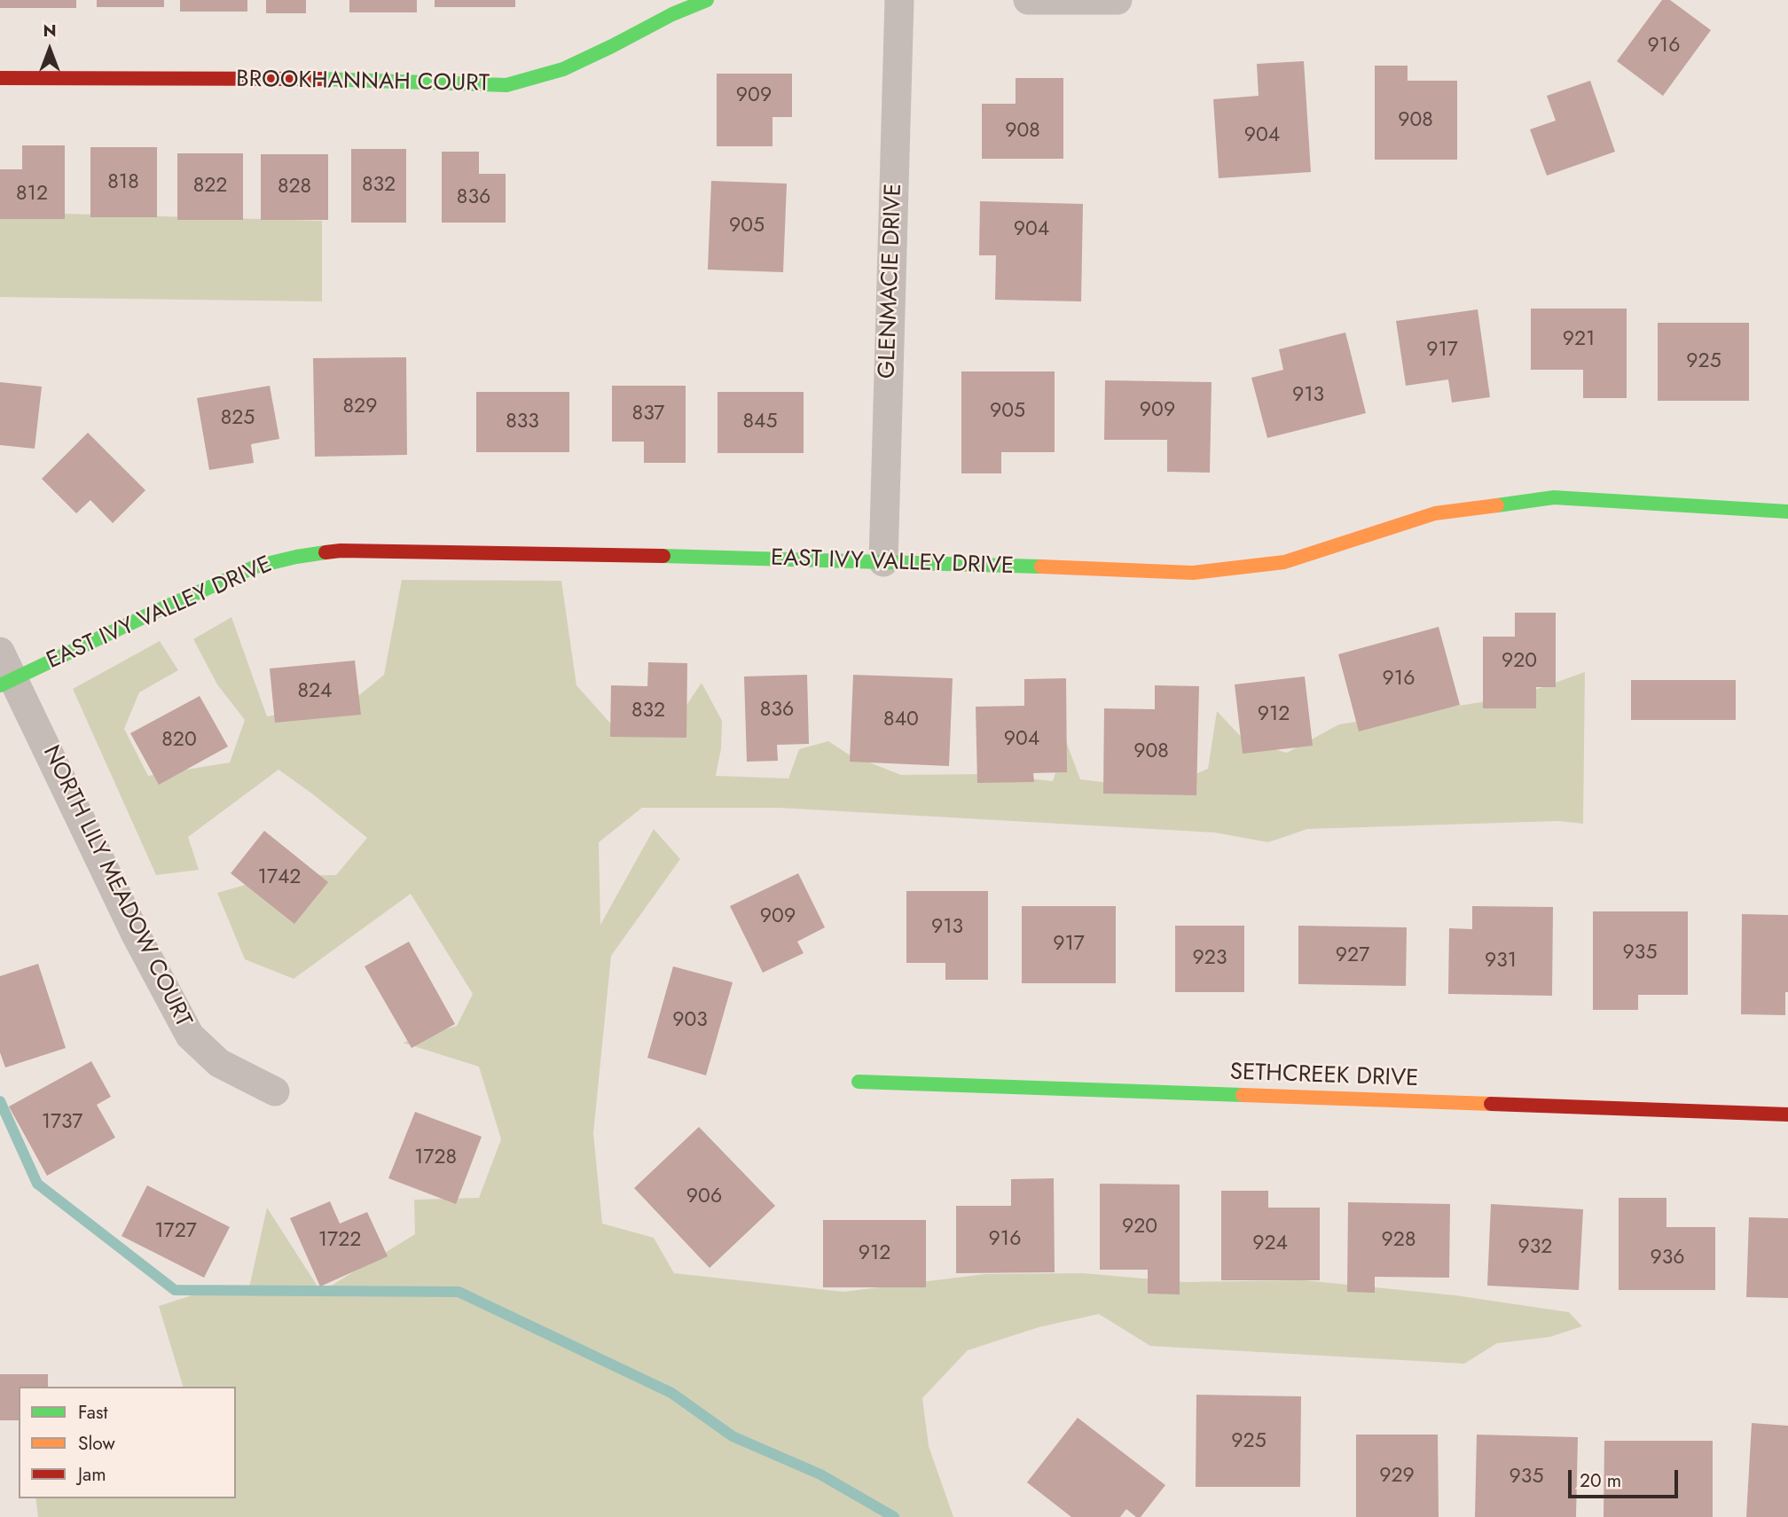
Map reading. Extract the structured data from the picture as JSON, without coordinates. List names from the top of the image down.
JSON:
{
  "streets": {
    "street": [
      "BROOKHANNAH COURT",
      "GLENMACIE DRIVE",
      "EAST IVY VALLEY DRIVE",
      "NORTH LILY MEADOW COURT",
      "SETHCREEK DRIVE"
    ]
  },
  "crossings": [
    ["GLENMACIE DRIVE", "EAST IVY VALLEY DRIVE"],
    ["EAST IVY VALLEY DRIVE", "NORTH LILY MEADOW COURT"]
  ],
  "house_numbers": [
    "916",
    "909",
    "908",
    "908",
    "904",
    "818",
    "832",
    "822",
    "828",
    "812",
    "836",
    "905",
    "904",
    "921",
    "917",
    "925",
    "913",
    "829",
    "909",
    "905",
    "837",
    "825",
    "833",
    "845",
    "920",
    "916",
    "824",
    "836",
    "832",
    "912",
    "840",
    "904",
    "820",
    "908",
    "1742",
    "909",
    "913",
    "917",
    "935",
    "927",
    "923",
    "931",
    "903",
    "1737",
    "1728",
    "906",
    "920",
    "1727",
    "916",
    "1722",
    "928",
    "924",
    "932",
    "912",
    "936",
    "925",
    "929",
    "935"
  ],
  "legend": ["Fast", "Slow", "Jam"],
  "scale_bar": "20 m",
  "north": "top"
}
